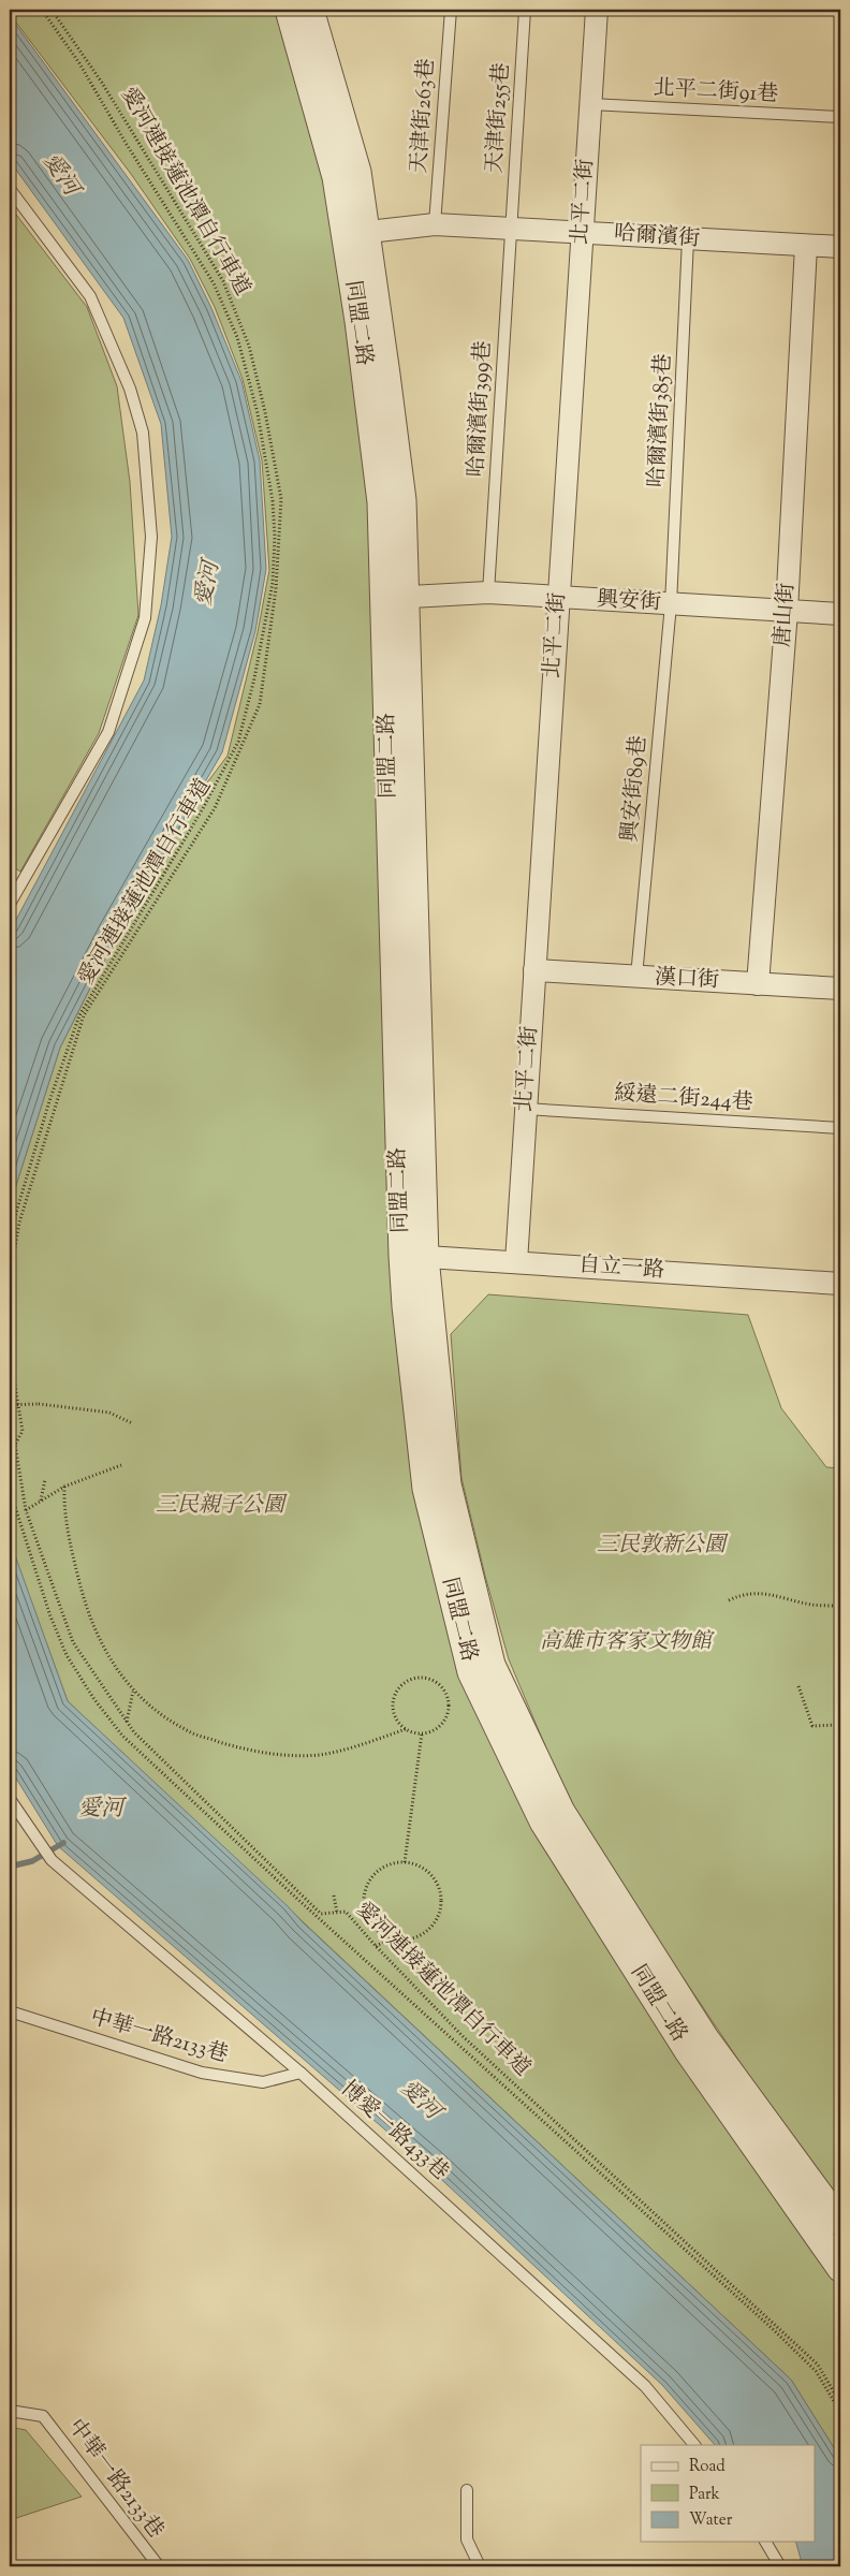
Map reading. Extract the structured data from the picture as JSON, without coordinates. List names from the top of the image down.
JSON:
{
  "streets": {
    "street": [
      "北平二街",
      "哈爾濱街",
      "同盟二路",
      "興安街",
      "唐山街",
      "漢口街",
      "自立一路"
    ],
    "lane": [
      "北平二街91巷",
      "天津街263巷",
      "天津街255巷",
      "哈爾濱街399巷",
      "哈爾濱街385巷",
      "興安街89巷",
      "綏遠二街244巷",
      "中華一路2133巷",
      "博愛一路433巷"
    ],
    "path": ["愛河連接蓮池潭自行車道"]
  },
  "crossings": [
    ["北平二街91巷", "北平二街"],
    ["天津街263巷", "哈爾濱街"],
    ["天津街255巷", "哈爾濱街"],
    ["天津街255巷", "哈爾濱街399巷"],
    ["北平二街", "哈爾濱街"],
    ["北平二街", "興安街"],
    ["北平二街", "漢口街"],
    ["北平二街", "綏遠二街244巷"],
    ["北平二街", "自立一路"],
    ["哈爾濱街", "同盟二路"],
    ["哈爾濱街", "哈爾濱街399巷"],
    ["哈爾濱街", "哈爾濱街385巷"],
    ["哈爾濱街", "唐山街"],
    ["同盟二路", "興安街"],
    ["同盟二路", "自立一路"],
    ["哈爾濱街399巷", "興安街"],
    ["哈爾濱街385巷", "興安街"],
    ["哈爾濱街385巷", "興安街89巷"],
    ["興安街", "唐山街"],
    ["興安街", "興安街89巷"],
    ["唐山街", "漢口街"],
    ["興安街89巷", "漢口街"],
    ["中華一路2133巷", "博愛一路433巷"]
  ],
  "water": ["愛河"],
  "parks": ["三民親子公園", "三民敦新公園", "高雄市客家文物館"],
  "legend": ["Road", "Park", "Water"]
}
